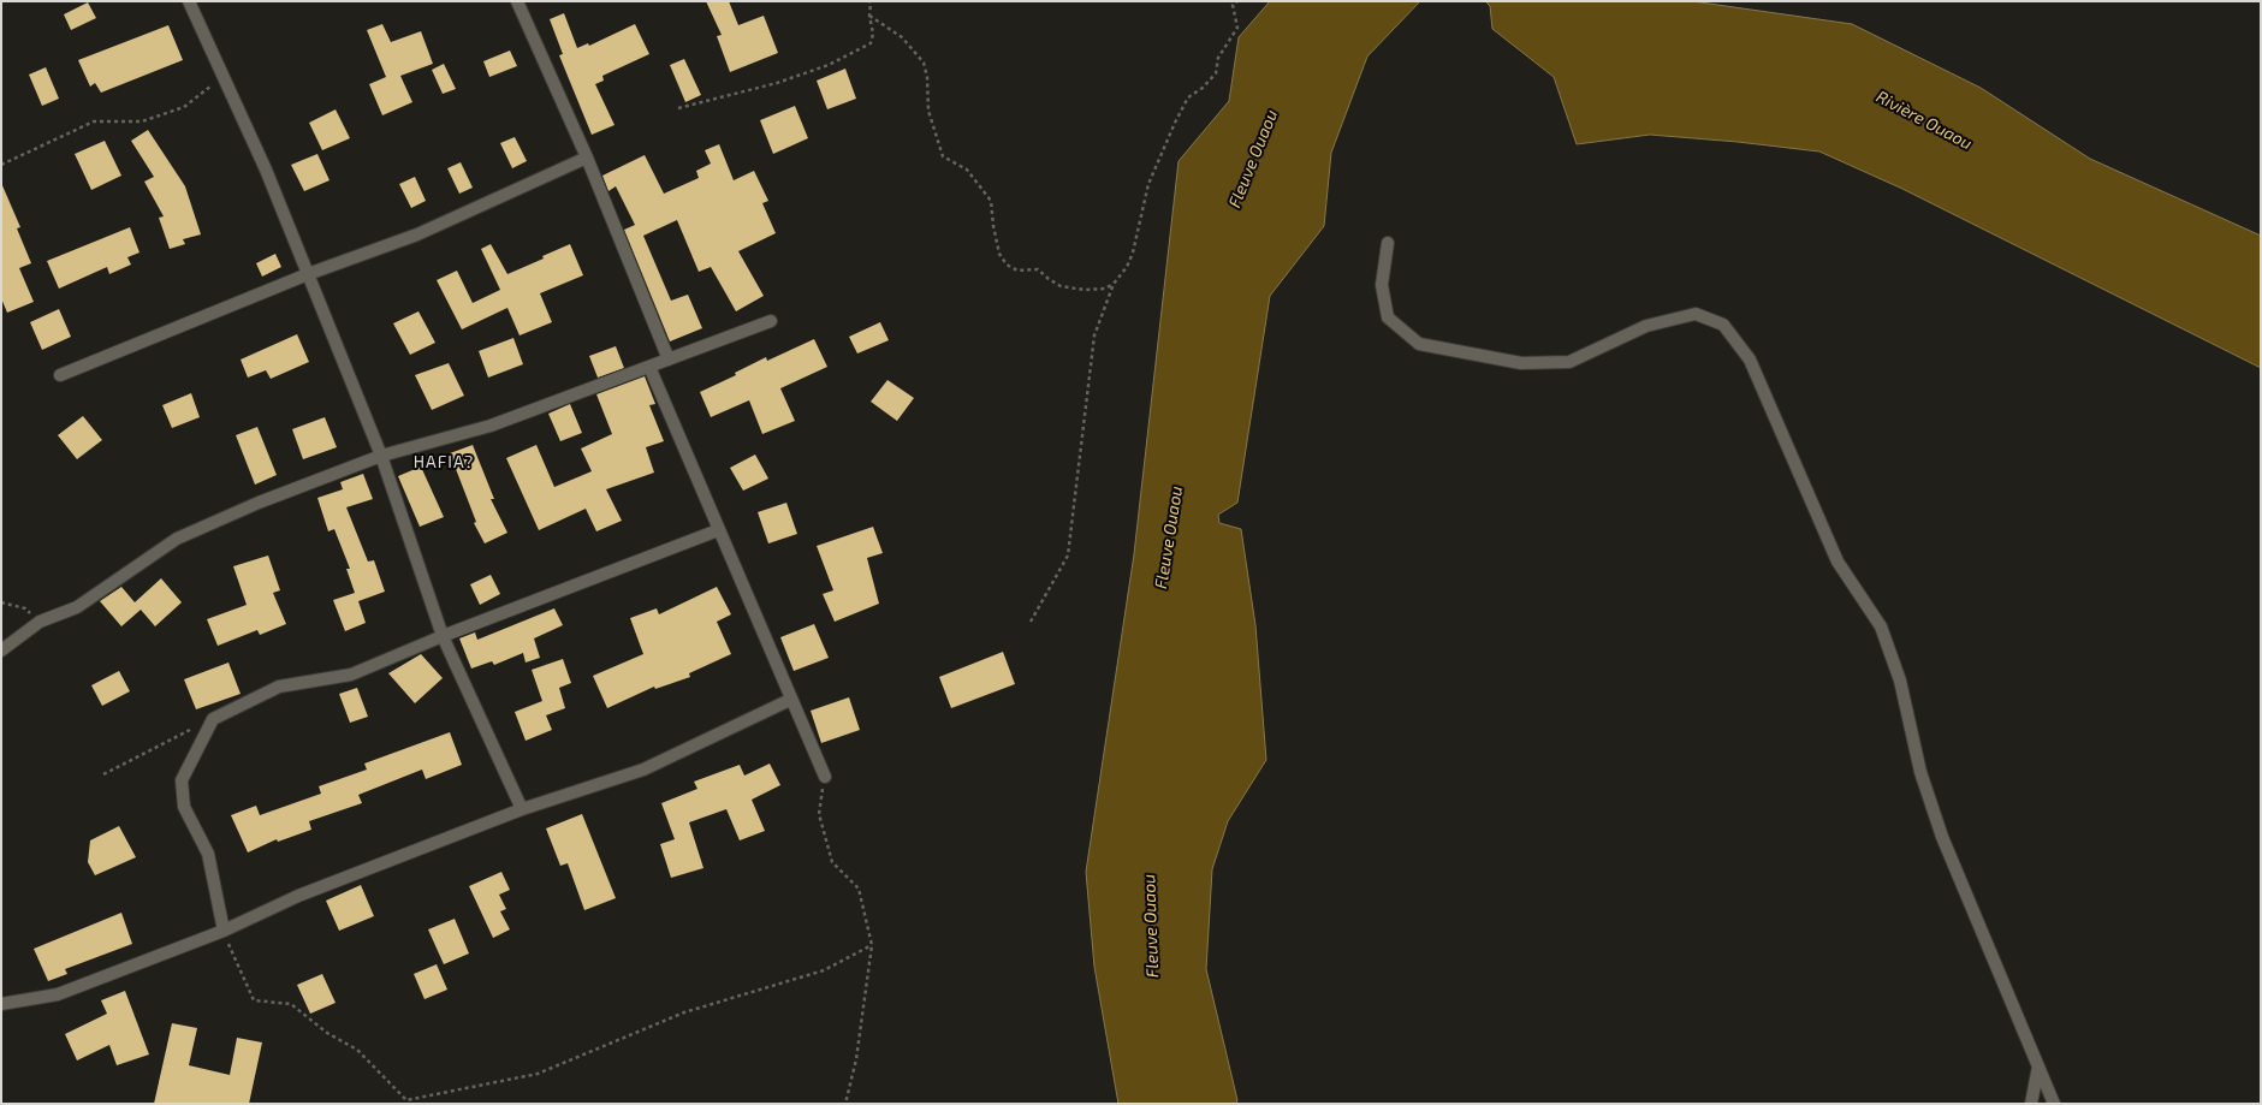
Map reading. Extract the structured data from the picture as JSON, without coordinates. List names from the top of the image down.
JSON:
{
  "districts": ["HAFIA?"],
  "water": ["Rivière Ouaou", "Fleuve Ouaou"]
}
